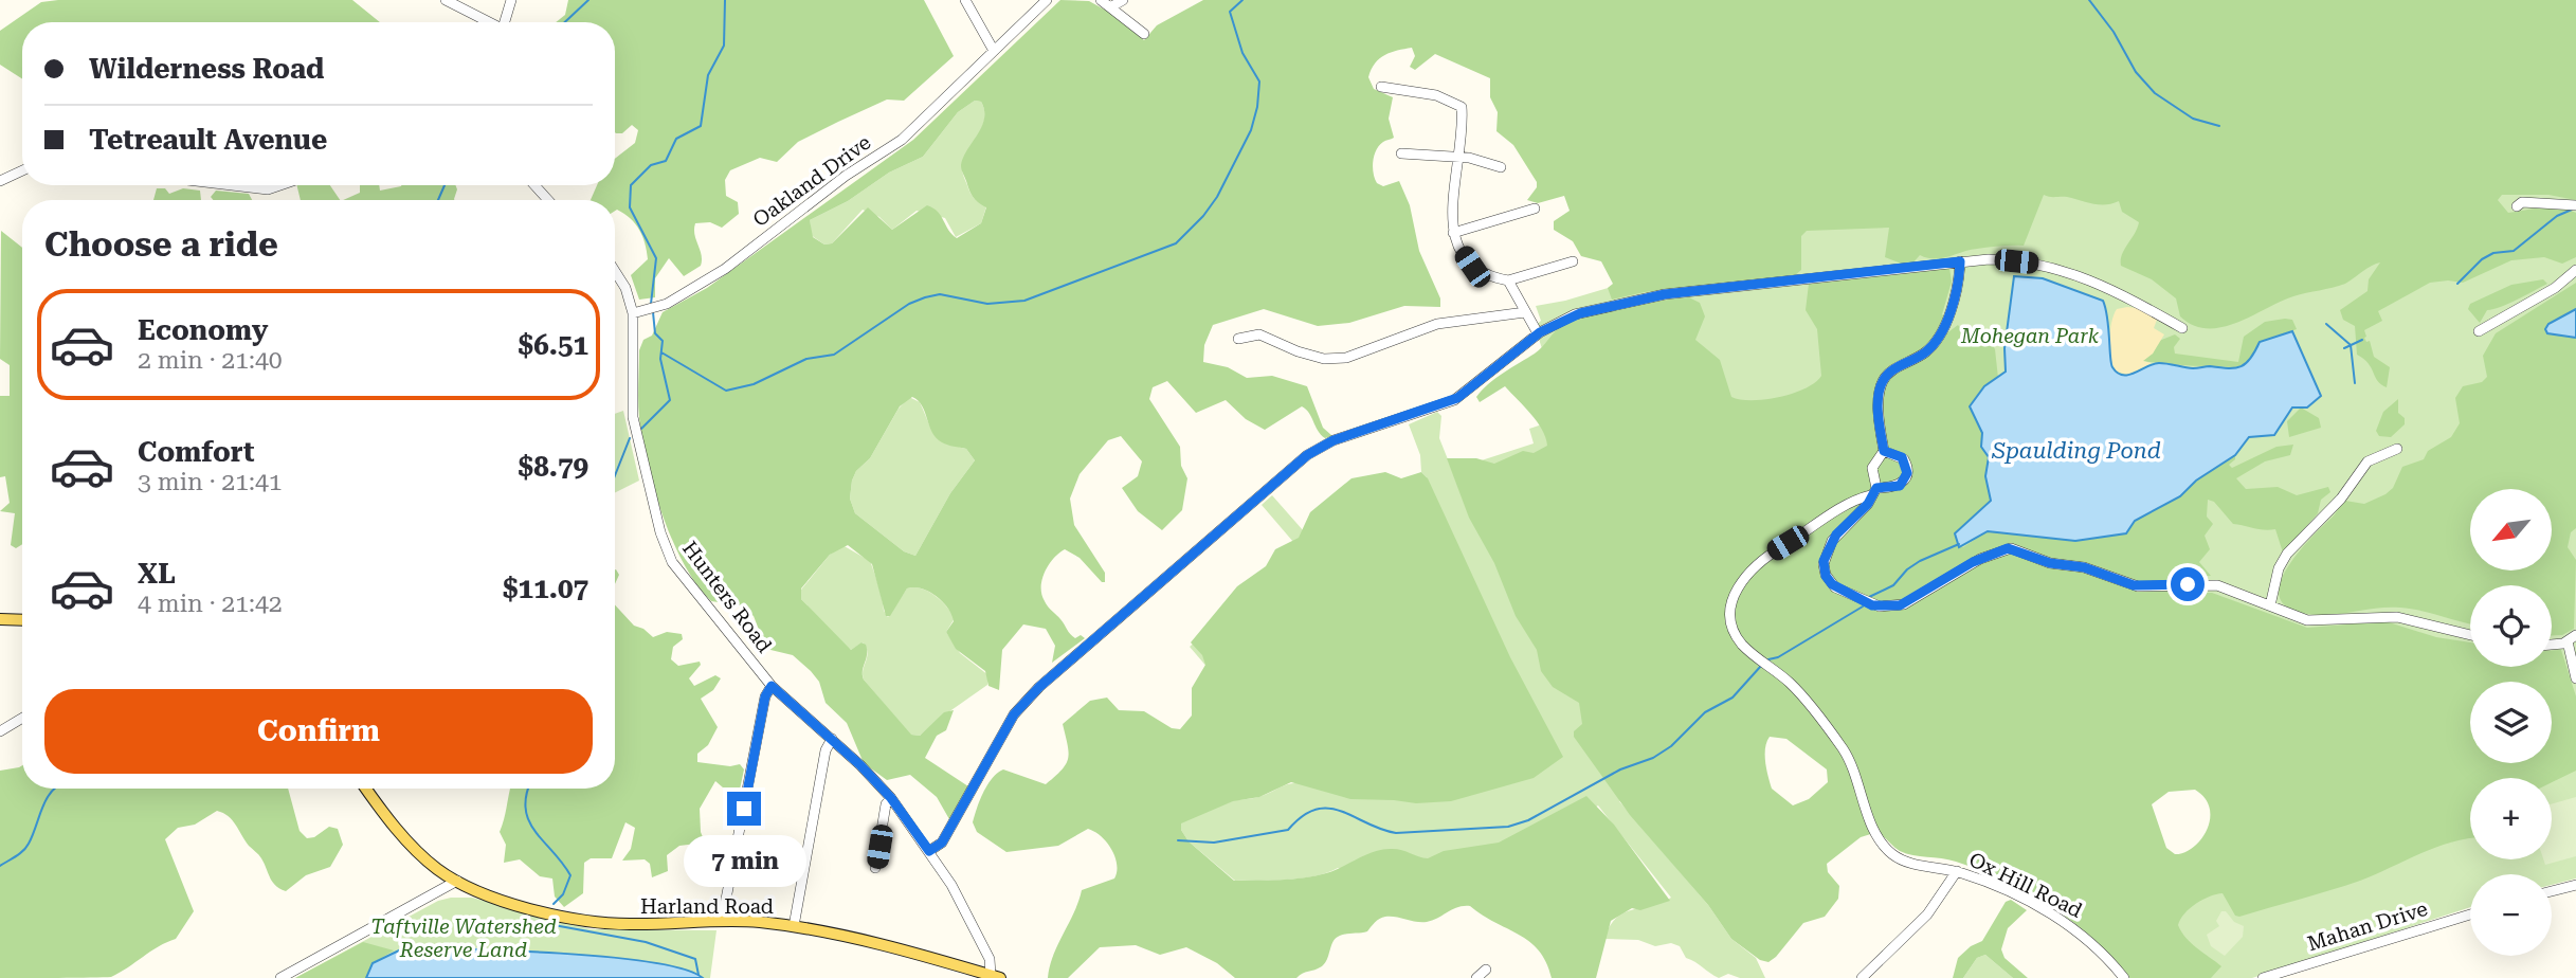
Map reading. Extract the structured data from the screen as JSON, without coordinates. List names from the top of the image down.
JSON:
{
  "streets": {
    "main road": ["Harland Road"],
    "street": [
      "Oakland Drive",
      "Hunters Road",
      "Ox Hill Road",
      "Mahan Drive"
    ]
  },
  "crossings": [
    ["Oakland Drive", "Hunters Road"],
    ["Hunters Road", "Harland Road"]
  ],
  "water": ["Spaulding Pond"],
  "parks": ["Mohegan Park", "Taftville Watershed Reserve Land"],
  "north": "bottom left",
  "page": {
    "banner": ["Wilderness Road", "Tetreault Avenue"],
    "heading": "Choose a ride",
    "list": [
      {
        "name": "Economy",
        "note": "2 min · 21:40",
        "value": "$6.51"
      },
      {
        "name": "Comfort",
        "note": "3 min · 21:41",
        "value": "$8.79"
      },
      {
        "name": "XL",
        "note": "4 min · 21:42",
        "value": "$11.07"
      }
    ],
    "map_buttons": ["+", "−"],
    "buttons": "Confirm",
    "bubble": "7 min"
  }
}
